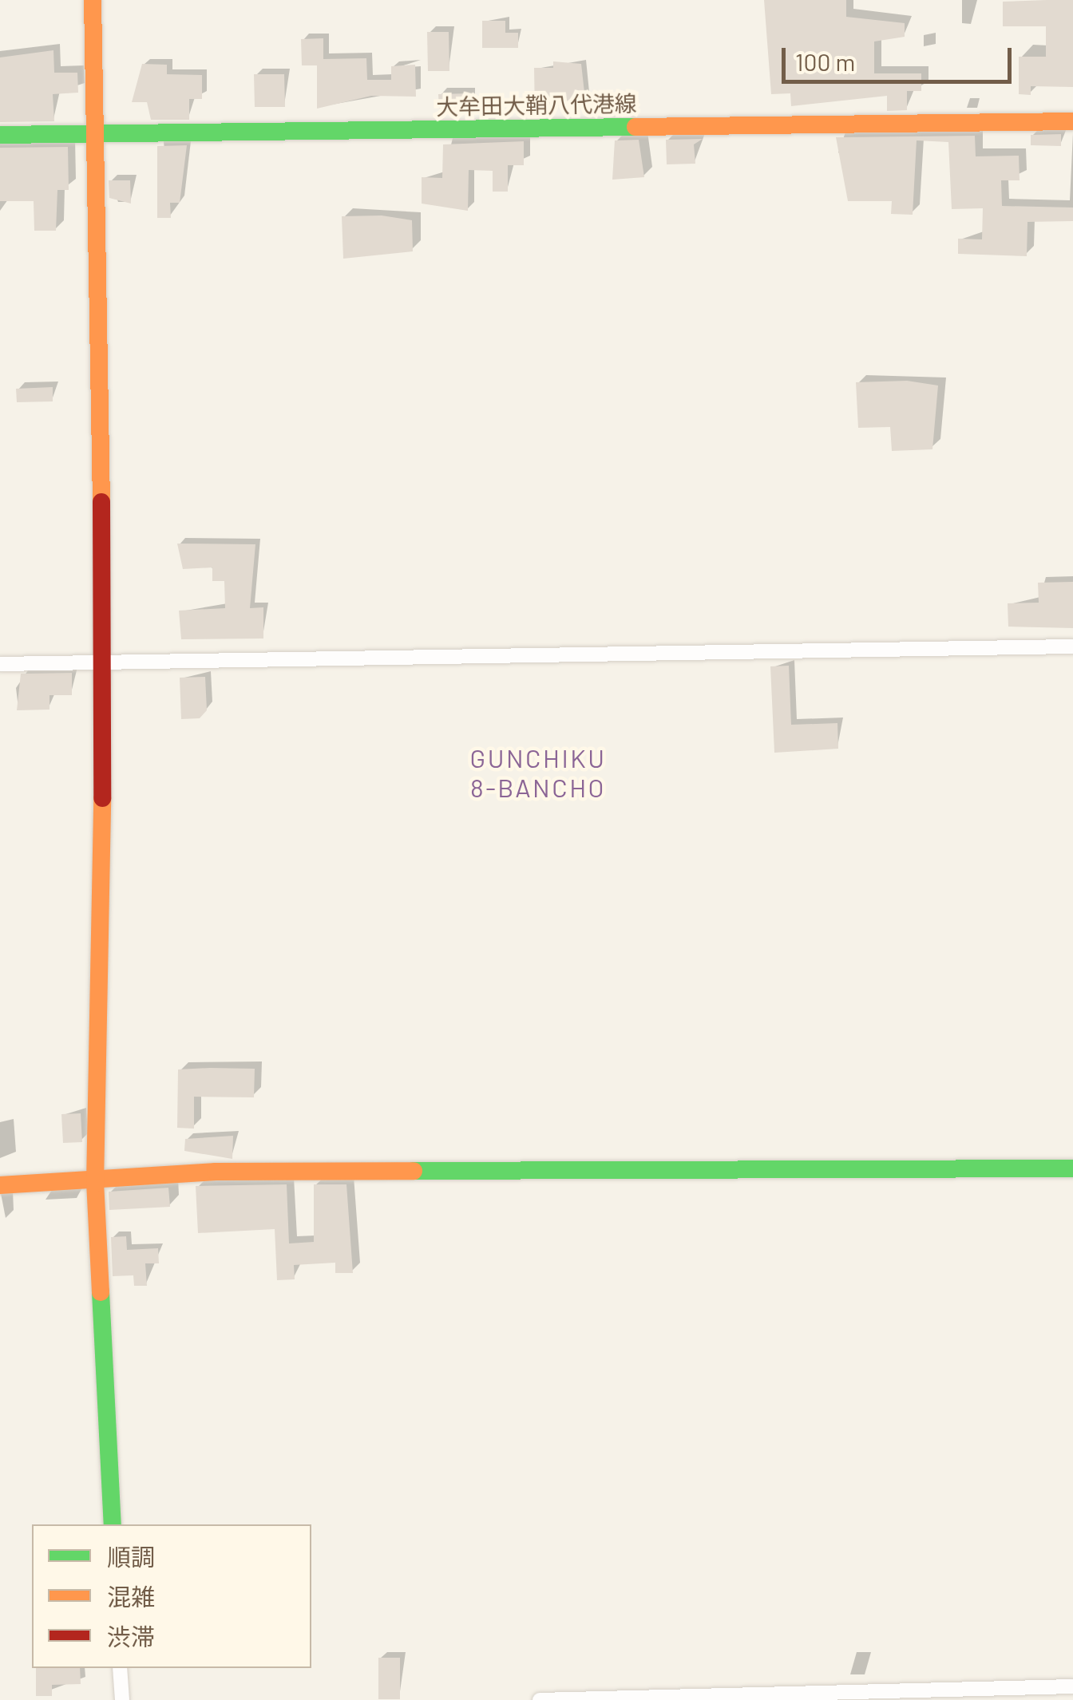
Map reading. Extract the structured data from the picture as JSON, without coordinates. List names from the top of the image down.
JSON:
{
  "streets": {
    "street": ["大牟田大鞘八代港線"]
  },
  "districts": ["GUNCHIKU 8-BANCHO"],
  "legend": ["順調", "混雑", "渋滞"],
  "scale_bar": "100 m"
}
